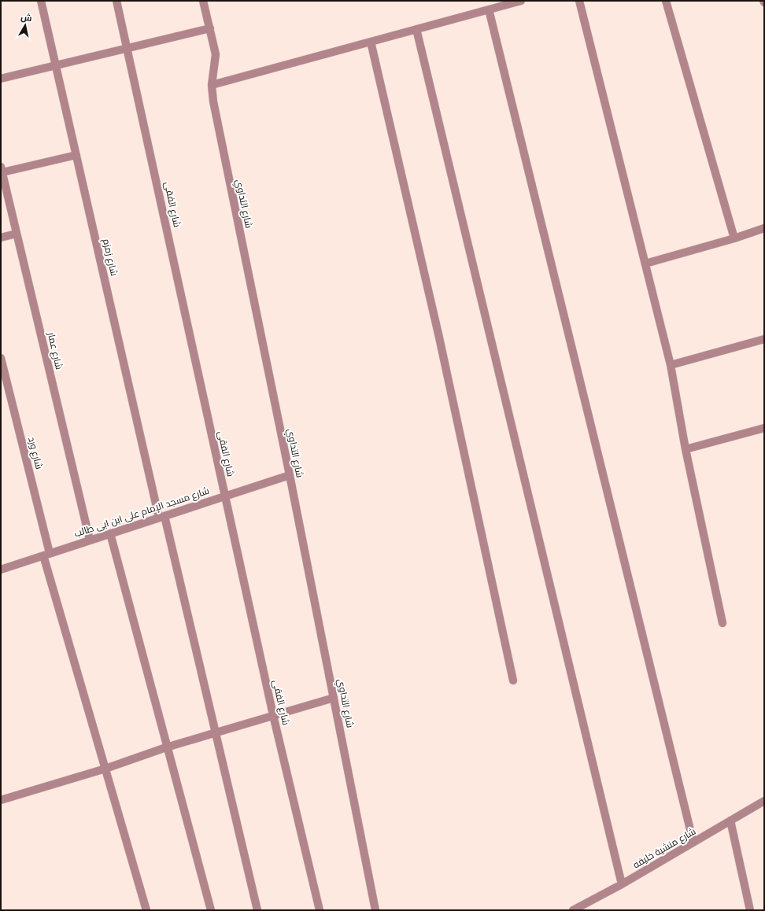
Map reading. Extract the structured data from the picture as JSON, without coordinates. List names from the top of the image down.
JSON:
{
  "streets": {
    "street": [
      "شارع التداوي",
      "شارع الفقى",
      "شارع زمزم",
      "شارع عمار",
      "شارع ورد",
      "شارع مسجد الإمام على ابن ابى طالب",
      "شارع منشية خليفه"
    ]
  },
  "crossings": [
    ["شارع التداوي", "شارع مسجد الإمام على ابن ابى طالب"],
    ["شارع الفقى", "شارع مسجد الإمام على ابن ابى طالب"],
    ["شارع زمزم", "شارع مسجد الإمام على ابن ابى طالب"],
    ["شارع عمار", "شارع مسجد الإمام على ابن ابى طالب"],
    ["شارع ورد", "شارع مسجد الإمام على ابن ابى طالب"]
  ],
  "north": "top"
}
